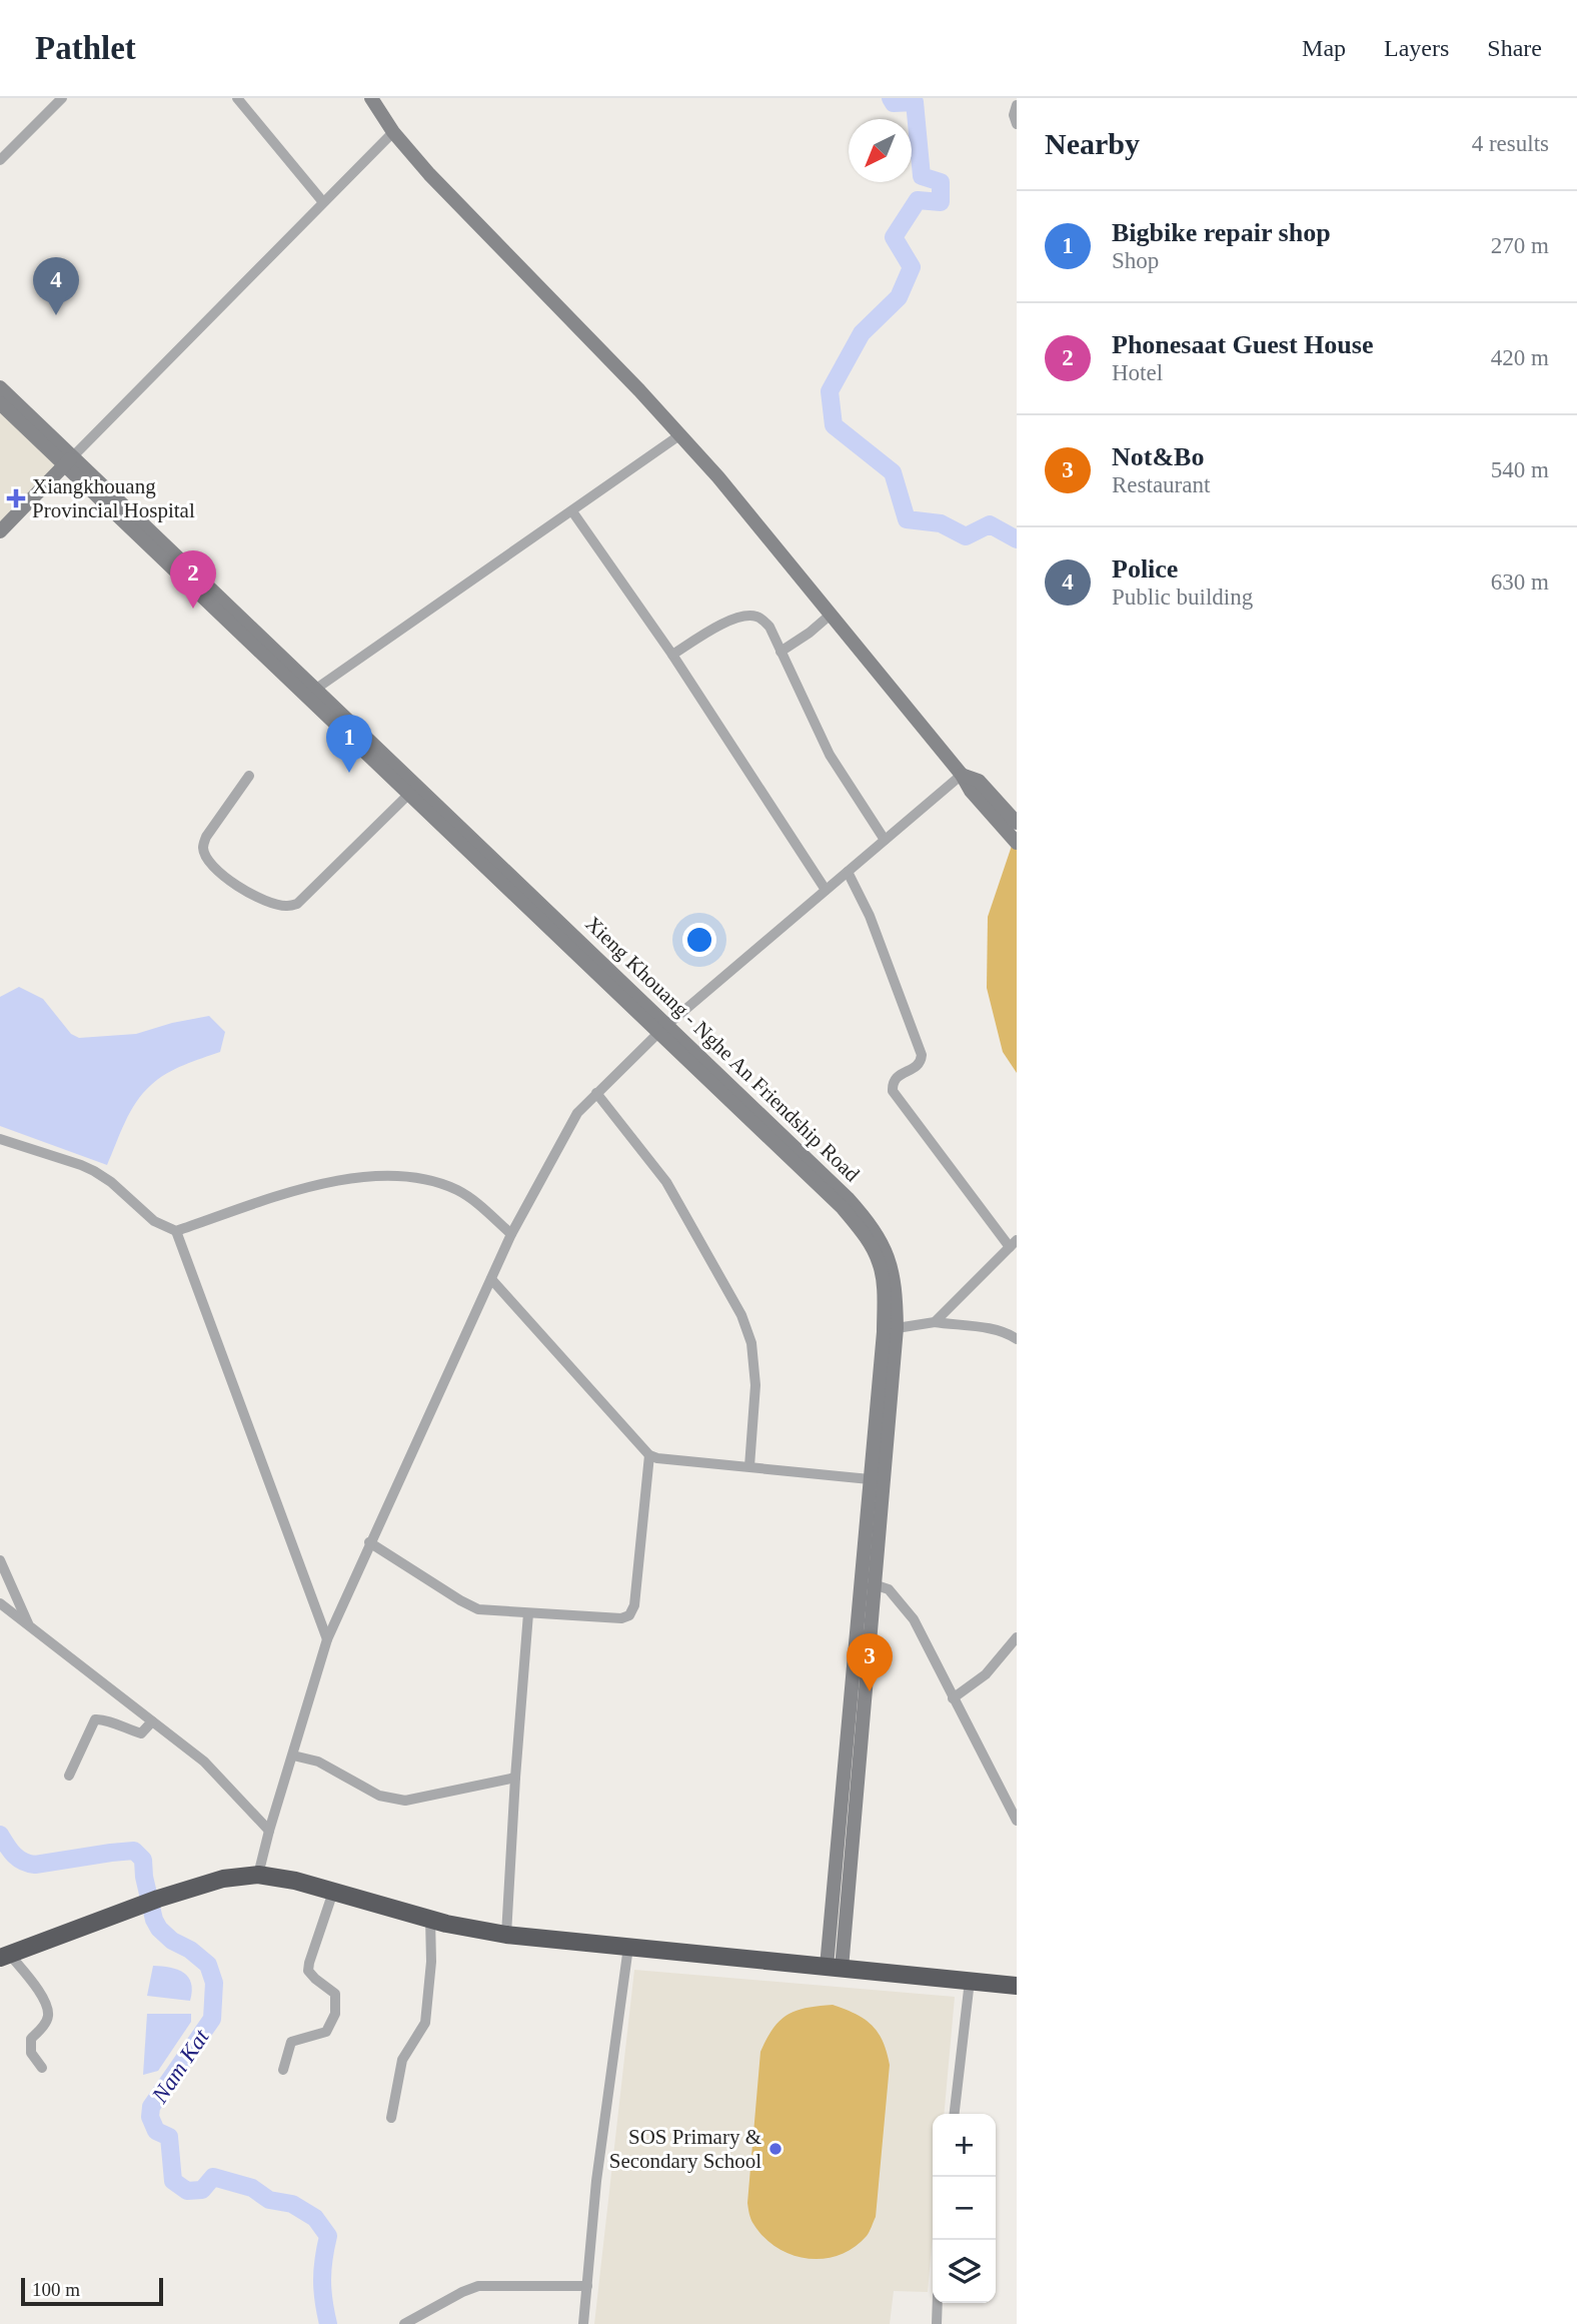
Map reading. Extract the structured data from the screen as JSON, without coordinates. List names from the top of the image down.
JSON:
{
  "streets": {
    "street": ["Xieng Khouang - Nghe An Friendship Road"]
  },
  "water": ["Nam Kat"],
  "places": {
    "health": ["Xiangkhouang Provincial Hospital"],
    "other": ["SOS Primary & Secondary School"]
  },
  "scale_bar": "100 m",
  "north": "bottom left",
  "page": {
    "header": "Pathlet",
    "nav": ["Map", "Layers", "Share"],
    "heading": ["Nearby", "4 results"],
    "list": [
      {
        "mark": "1",
        "name": "Bigbike repair shop",
        "note": "Shop",
        "value": "270 m"
      },
      {
        "mark": "2",
        "name": "Phonesaat Guest House",
        "note": "Hotel",
        "value": "420 m"
      },
      {
        "mark": "3",
        "name": "Not&Bo",
        "note": "Restaurant",
        "value": "540 m"
      },
      {
        "mark": "4",
        "name": "Police",
        "note": "Public building",
        "value": "630 m"
      }
    ],
    "pins": [
      "4",
      "2",
      "1",
      "3"
    ],
    "map_buttons": ["+", "−"],
    "scale": "100 m"
  }
}
